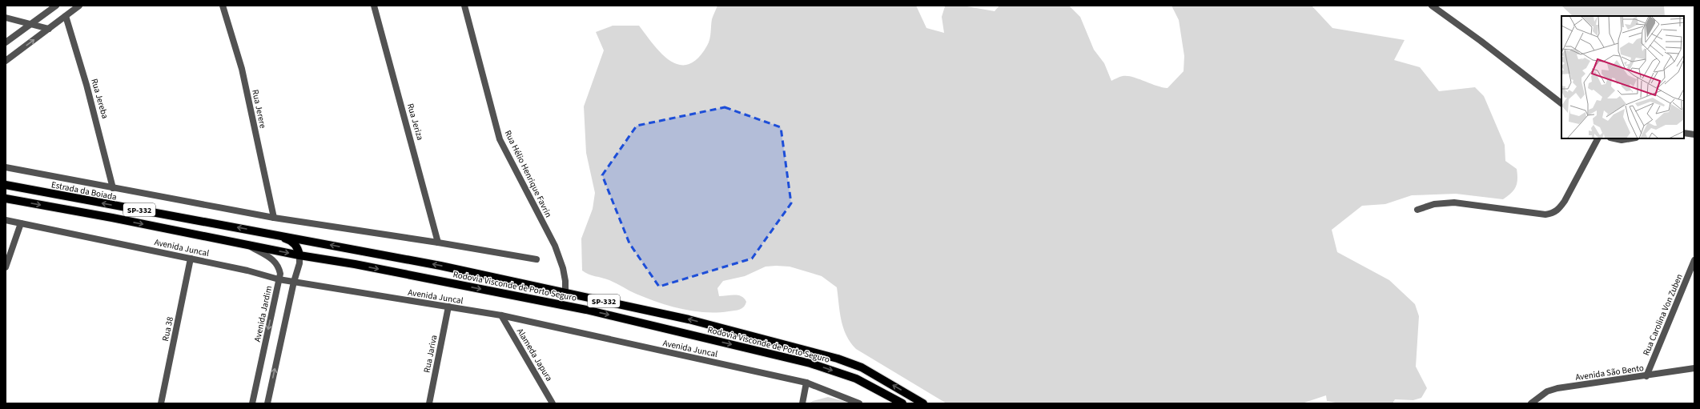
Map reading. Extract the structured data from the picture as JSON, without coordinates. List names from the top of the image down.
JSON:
{
  "streets": {
    "main road": ["Estrada da Boiada", "SP-332", "Rodovia Visconde de Porto Seguro"],
    "street": [
      "Rua Jereba",
      "Rua Jerere",
      "Rua Jeriza",
      "Rua Hélio Henrique Favrin",
      "Avenida Juncal",
      "Avenida Jardim",
      "Rua Carolina Von Zuben",
      "Rua 38",
      "Rua Jariva",
      "Alameda Japura",
      "Avenida São Bento"
    ]
  },
  "crossings": [
    ["Rua Hélio Henrique Favrin", "Rodovia Visconde de Porto Seguro"],
    ["Estrada da Boiada", "Rodovia Visconde de Porto Seguro"],
    ["SP-332", "Rodovia Visconde de Porto Seguro"],
    ["SP-332", "Avenida Jardim"],
    ["Avenida Juncal", "Avenida Jardim"],
    ["Avenida Juncal", "Rua 38"],
    ["Avenida Juncal", "Rua Jariva"],
    ["Avenida Juncal", "Alameda Japura"],
    ["Rodovia Visconde de Porto Seguro", "Avenida Jardim"],
    ["Rua Carolina Von Zuben", "Avenida São Bento"]
  ]
}
